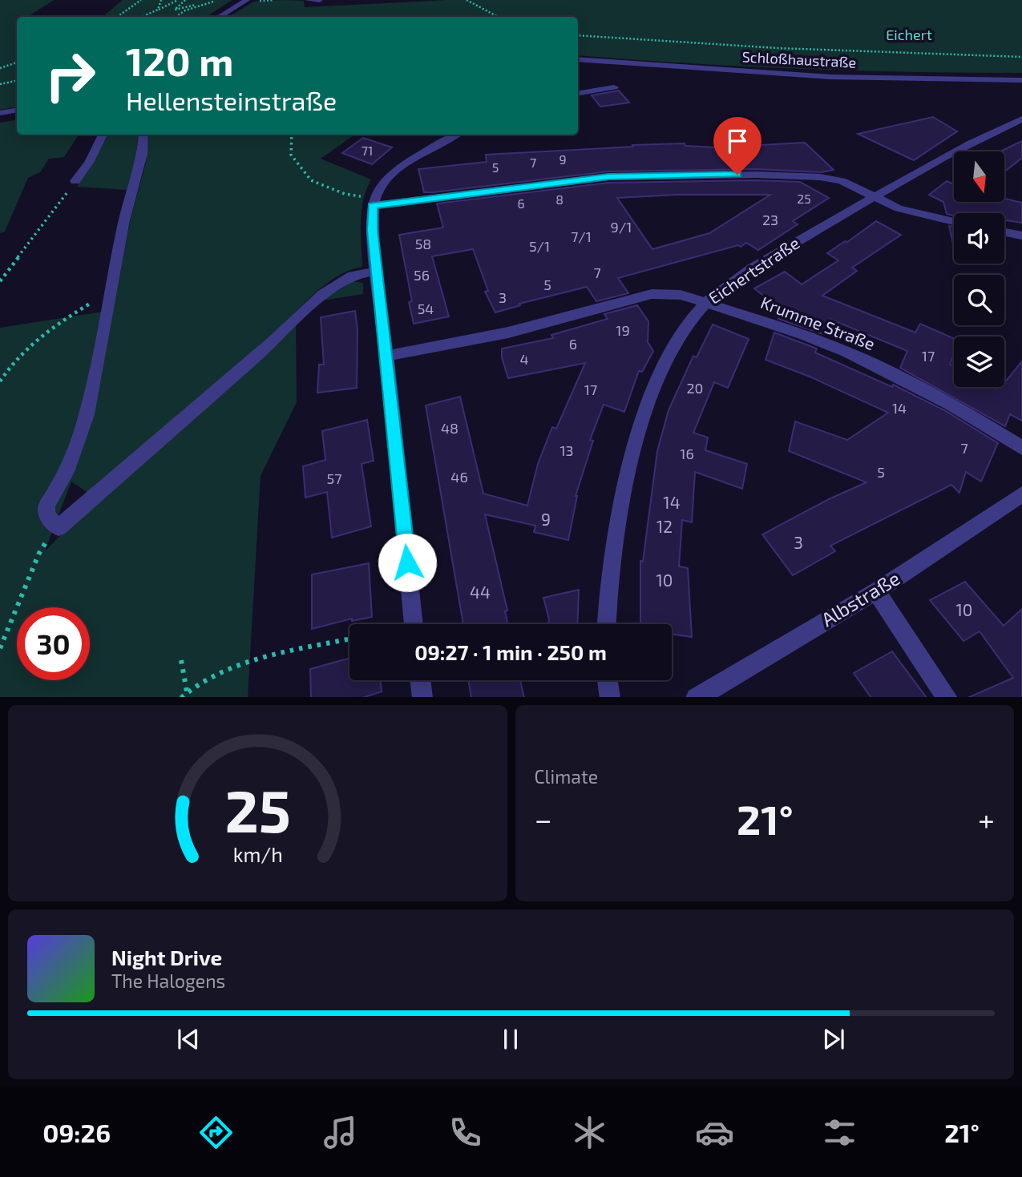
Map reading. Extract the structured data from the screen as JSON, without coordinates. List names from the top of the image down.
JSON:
{
  "streets": {
    "street": [
      "Schloßhaustraße",
      "Eichertstraße",
      "Krumme Straße",
      "Albstraße"
    ]
  },
  "crossings": [
    ["Eichertstraße", "Krumme Straße"]
  ],
  "parks": ["Eichert"],
  "house_numbers": [
    "71",
    "9",
    "7",
    "5",
    "25",
    "8",
    "6",
    "23",
    "9/1",
    "7/1",
    "58",
    "5/1",
    "7",
    "56",
    "5",
    "3",
    "54",
    "19",
    "6",
    "17",
    "4",
    "20",
    "17",
    "14",
    "48",
    "7",
    "13",
    "16",
    "5",
    "46",
    "57",
    "14",
    "9",
    "12",
    "3",
    "10",
    "44",
    "10"
  ],
  "north": "bottom",
  "page": {
    "turn": ["120 m", "Hellensteinstraße"],
    "limit": "30",
    "trip": "09:27 · 1 min · 250 m",
    "tile": "Climate",
    "heat": ["−", "21°", "+"],
    "song": ["Night Drive", "The Halogens"],
    "tabs": ["09:26", "21°"],
    "gauge": ["25", "km/h"]
  }
}
